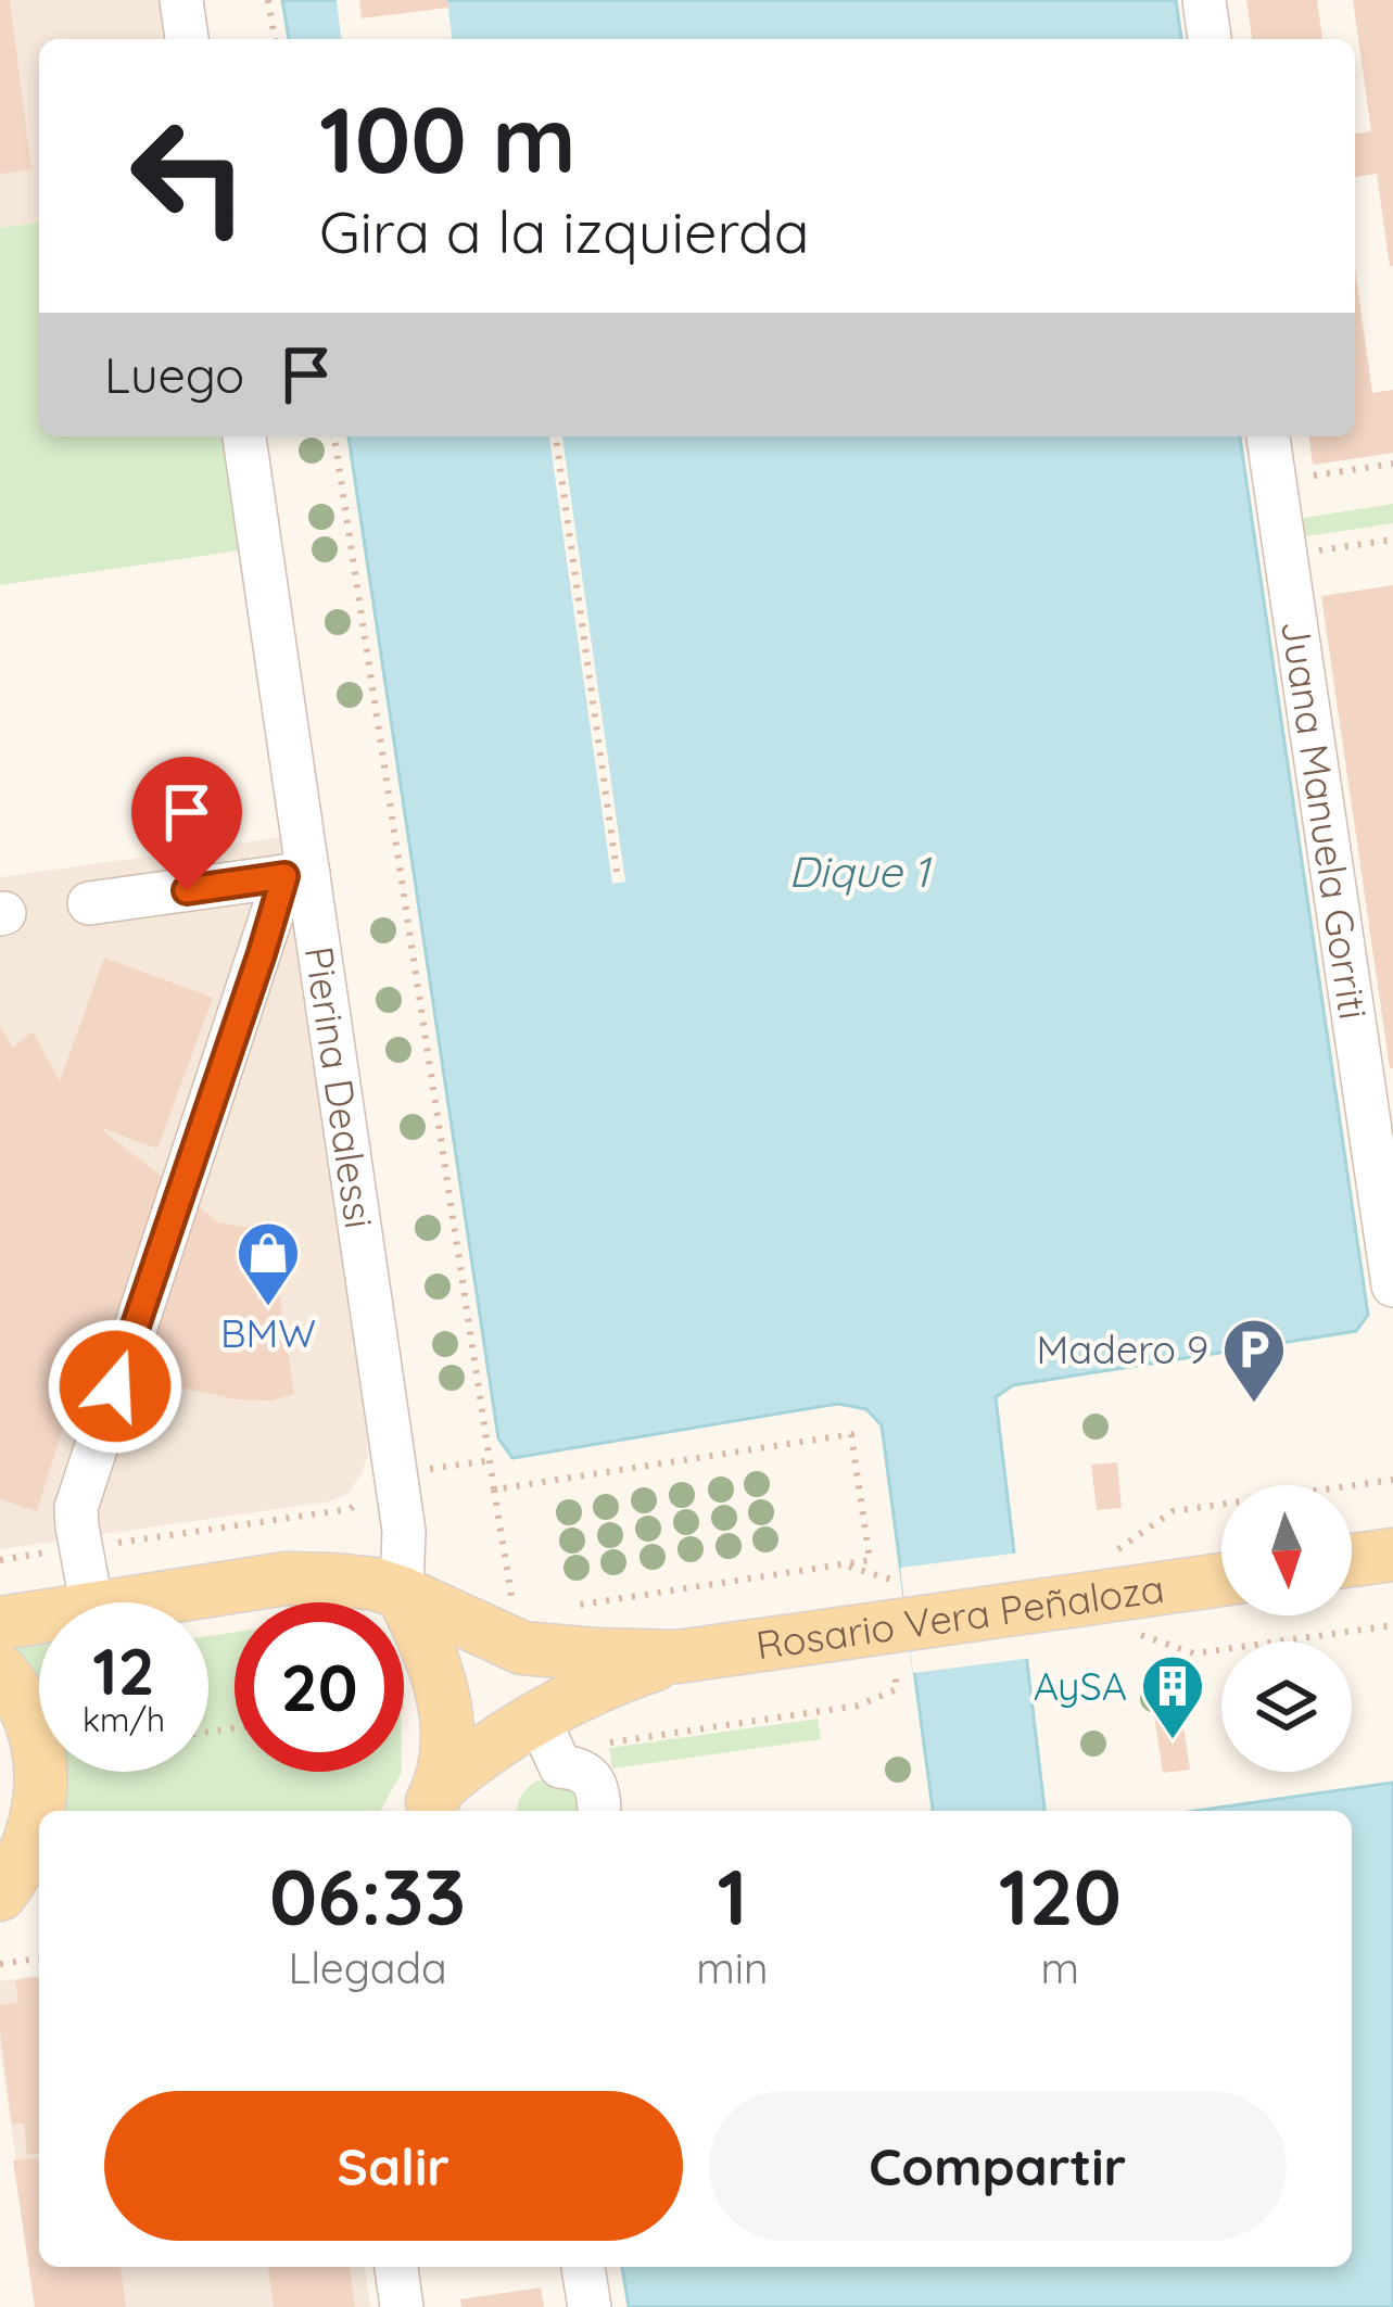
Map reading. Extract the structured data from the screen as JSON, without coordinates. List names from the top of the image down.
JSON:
{
  "streets": {
    "main road": ["Rosario Vera Peñaloza"],
    "street": ["Juana Manuela Gorriti", "Pierina Dealessi"]
  },
  "crossings": [
    ["Pierina Dealessi", "Rosario Vera Peñaloza"]
  ],
  "water": ["Dique 1"],
  "places": {
    "shop": ["BMW"],
    "parking": ["Madero 9"],
    "building": ["AySA"]
  },
  "north": "bottom",
  "page": {
    "turn": ["100 m", "Gira a la izquierda"],
    "then": "Luego",
    "speed": "12 km/h",
    "limit": "20",
    "eta": [
      "06:33",
      "Llegada",
      "1",
      "min",
      "120",
      "m"
    ],
    "buttons": ["Salir", "Compartir"]
  }
}
